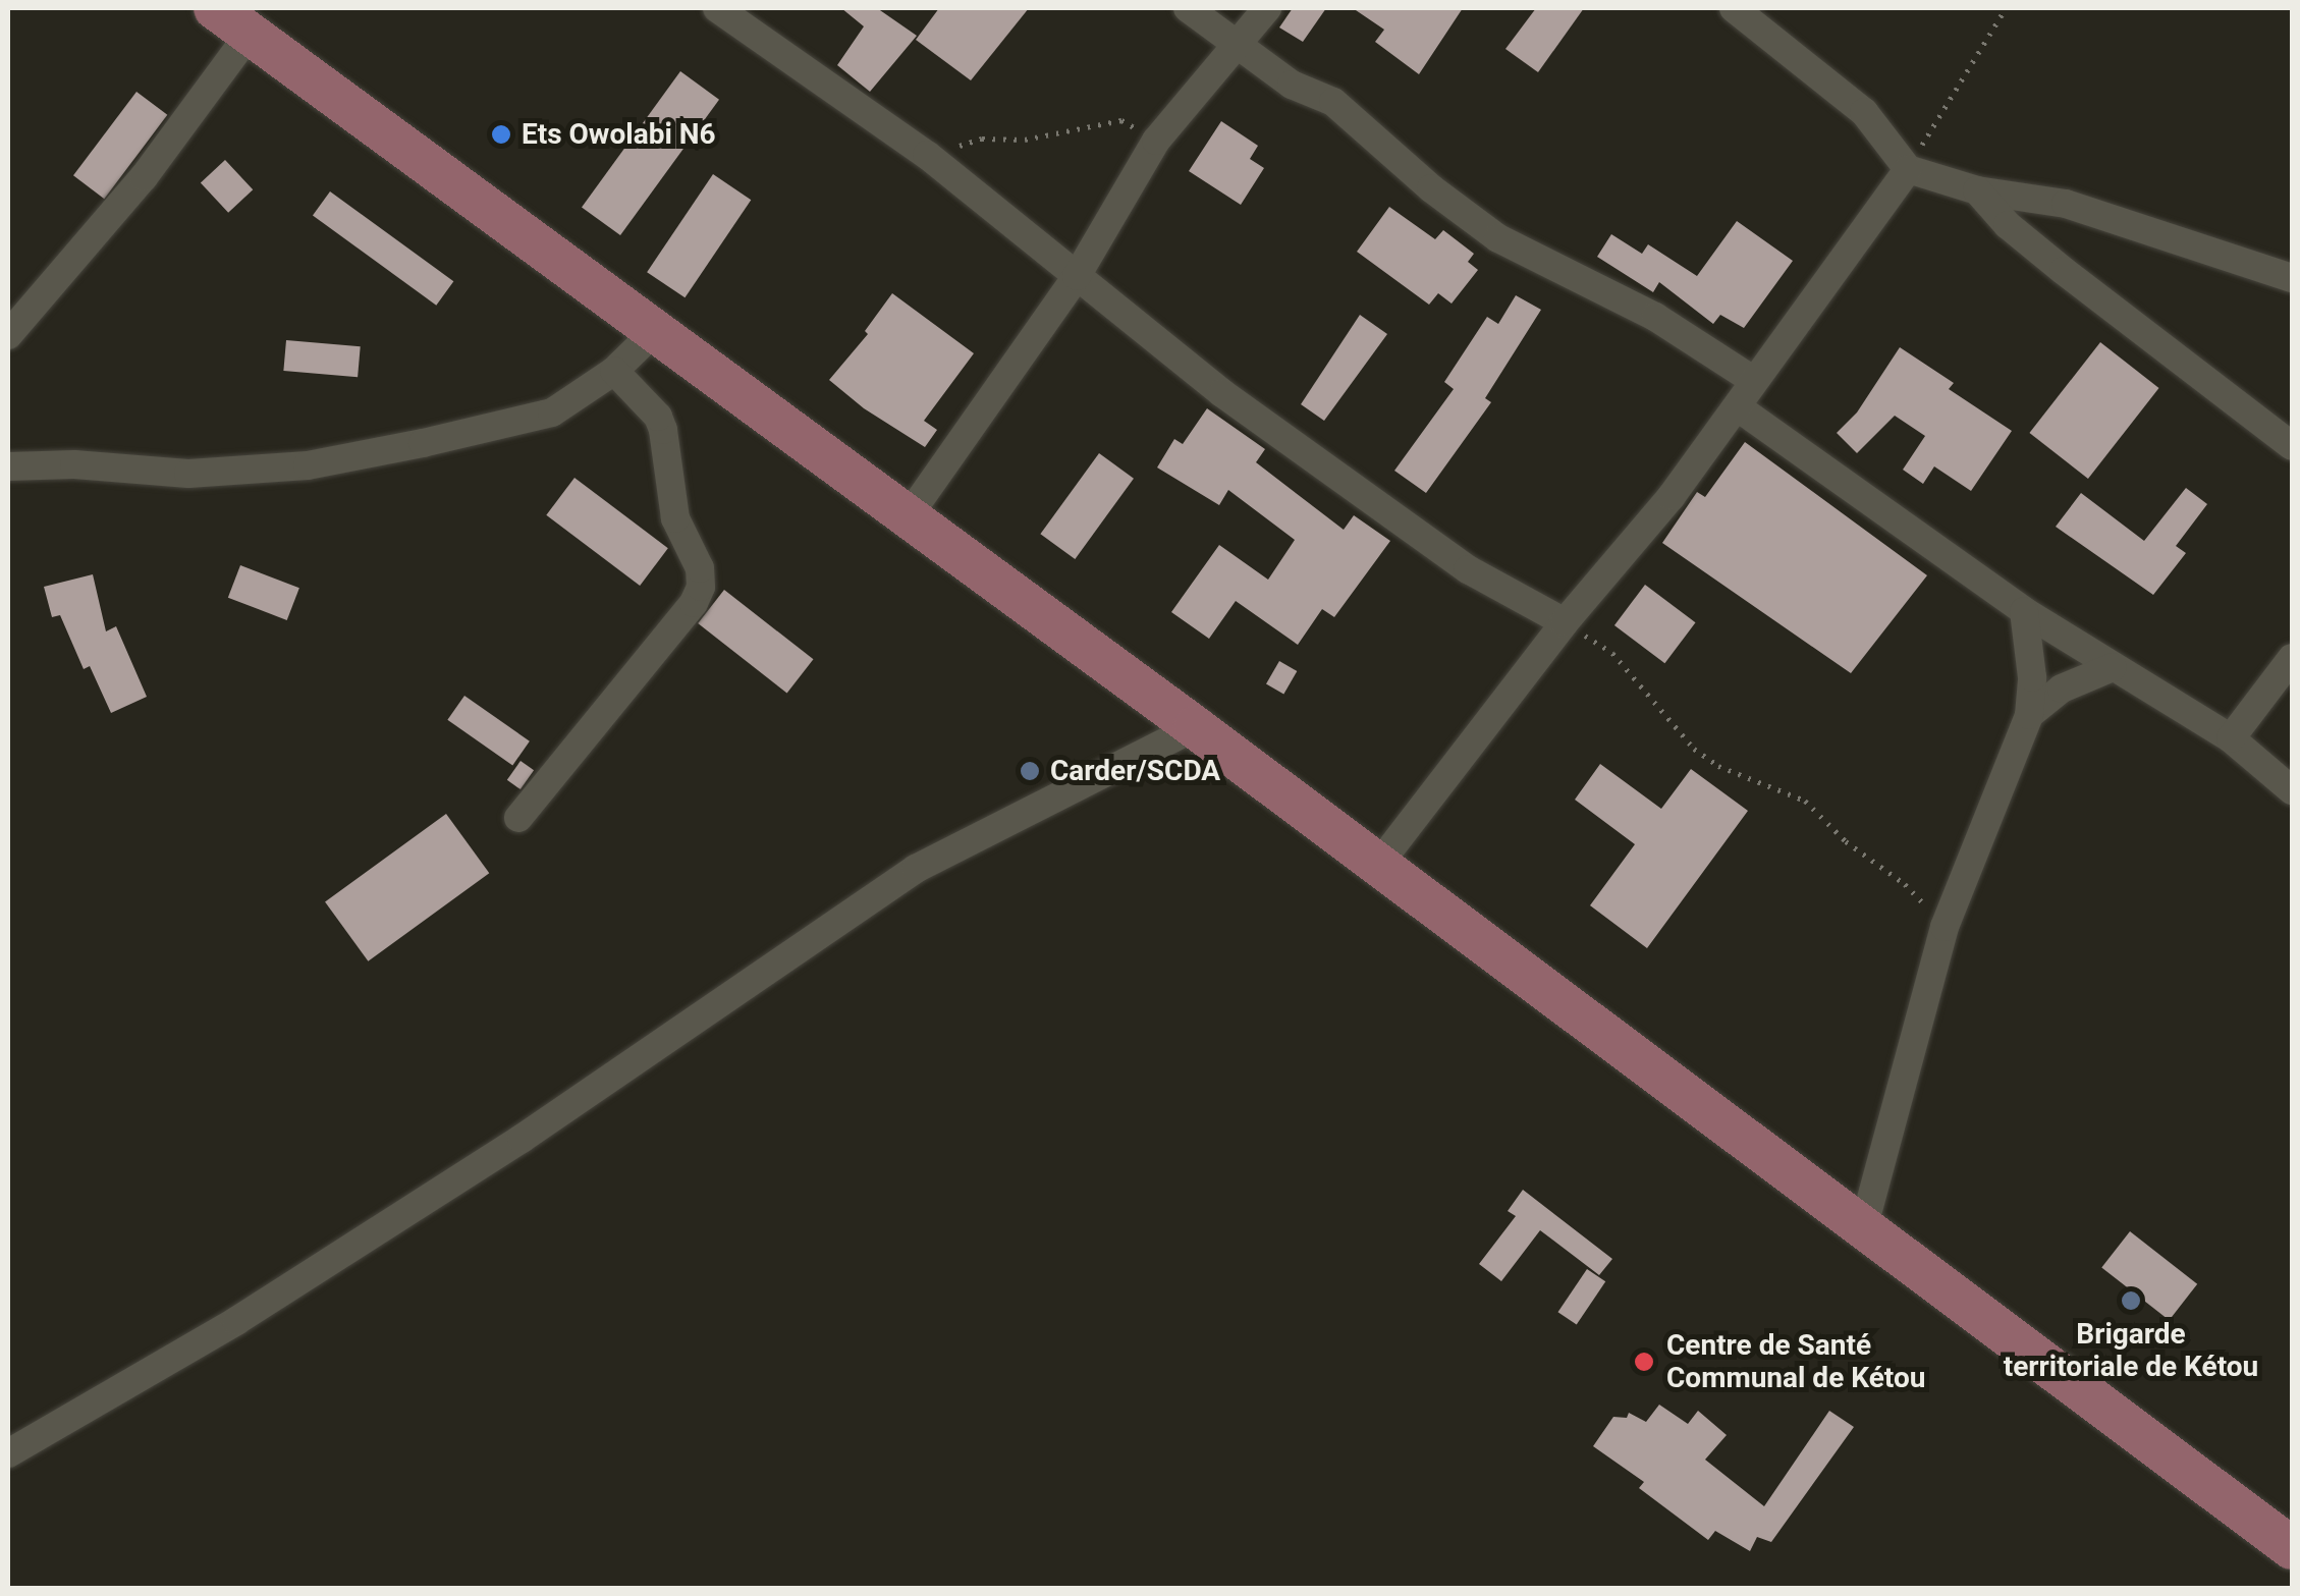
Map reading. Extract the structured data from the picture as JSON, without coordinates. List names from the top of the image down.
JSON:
{
  "places": [
    "Ets Owolabi N6",
    "Carder/SCDA",
    "Brigarde territoriale de Kétou",
    "Centre de Santé Communal de Kétou"
  ]
}
